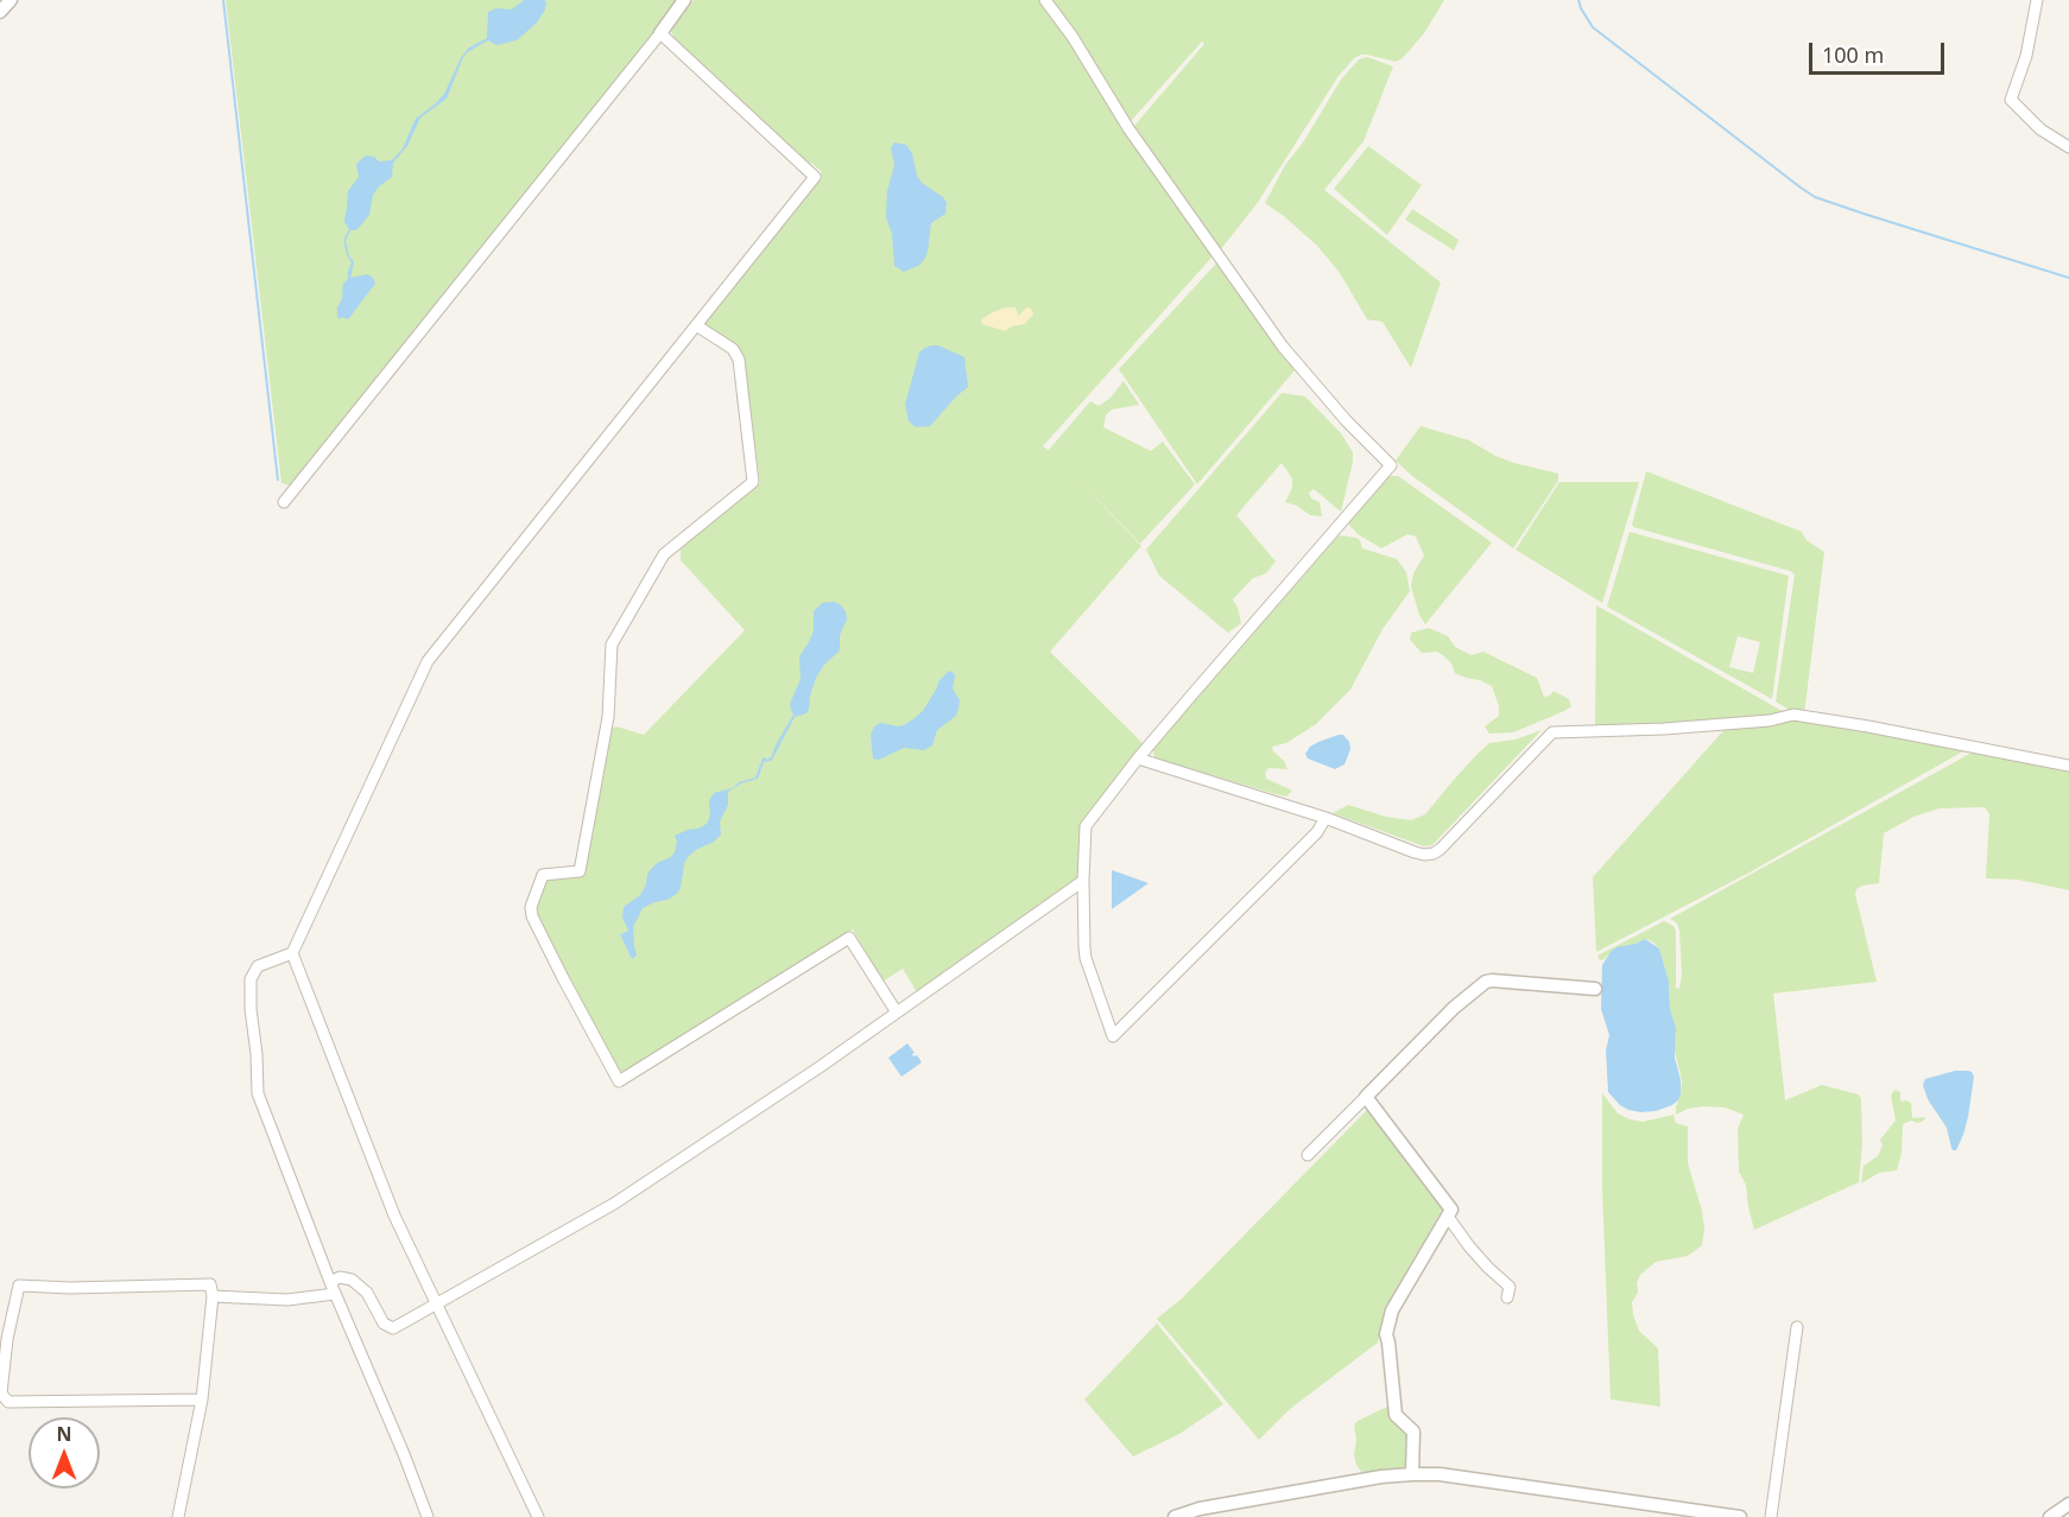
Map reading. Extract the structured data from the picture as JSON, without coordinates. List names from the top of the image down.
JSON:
{
  "scale_bar": "100 m",
  "north": "top"
}
